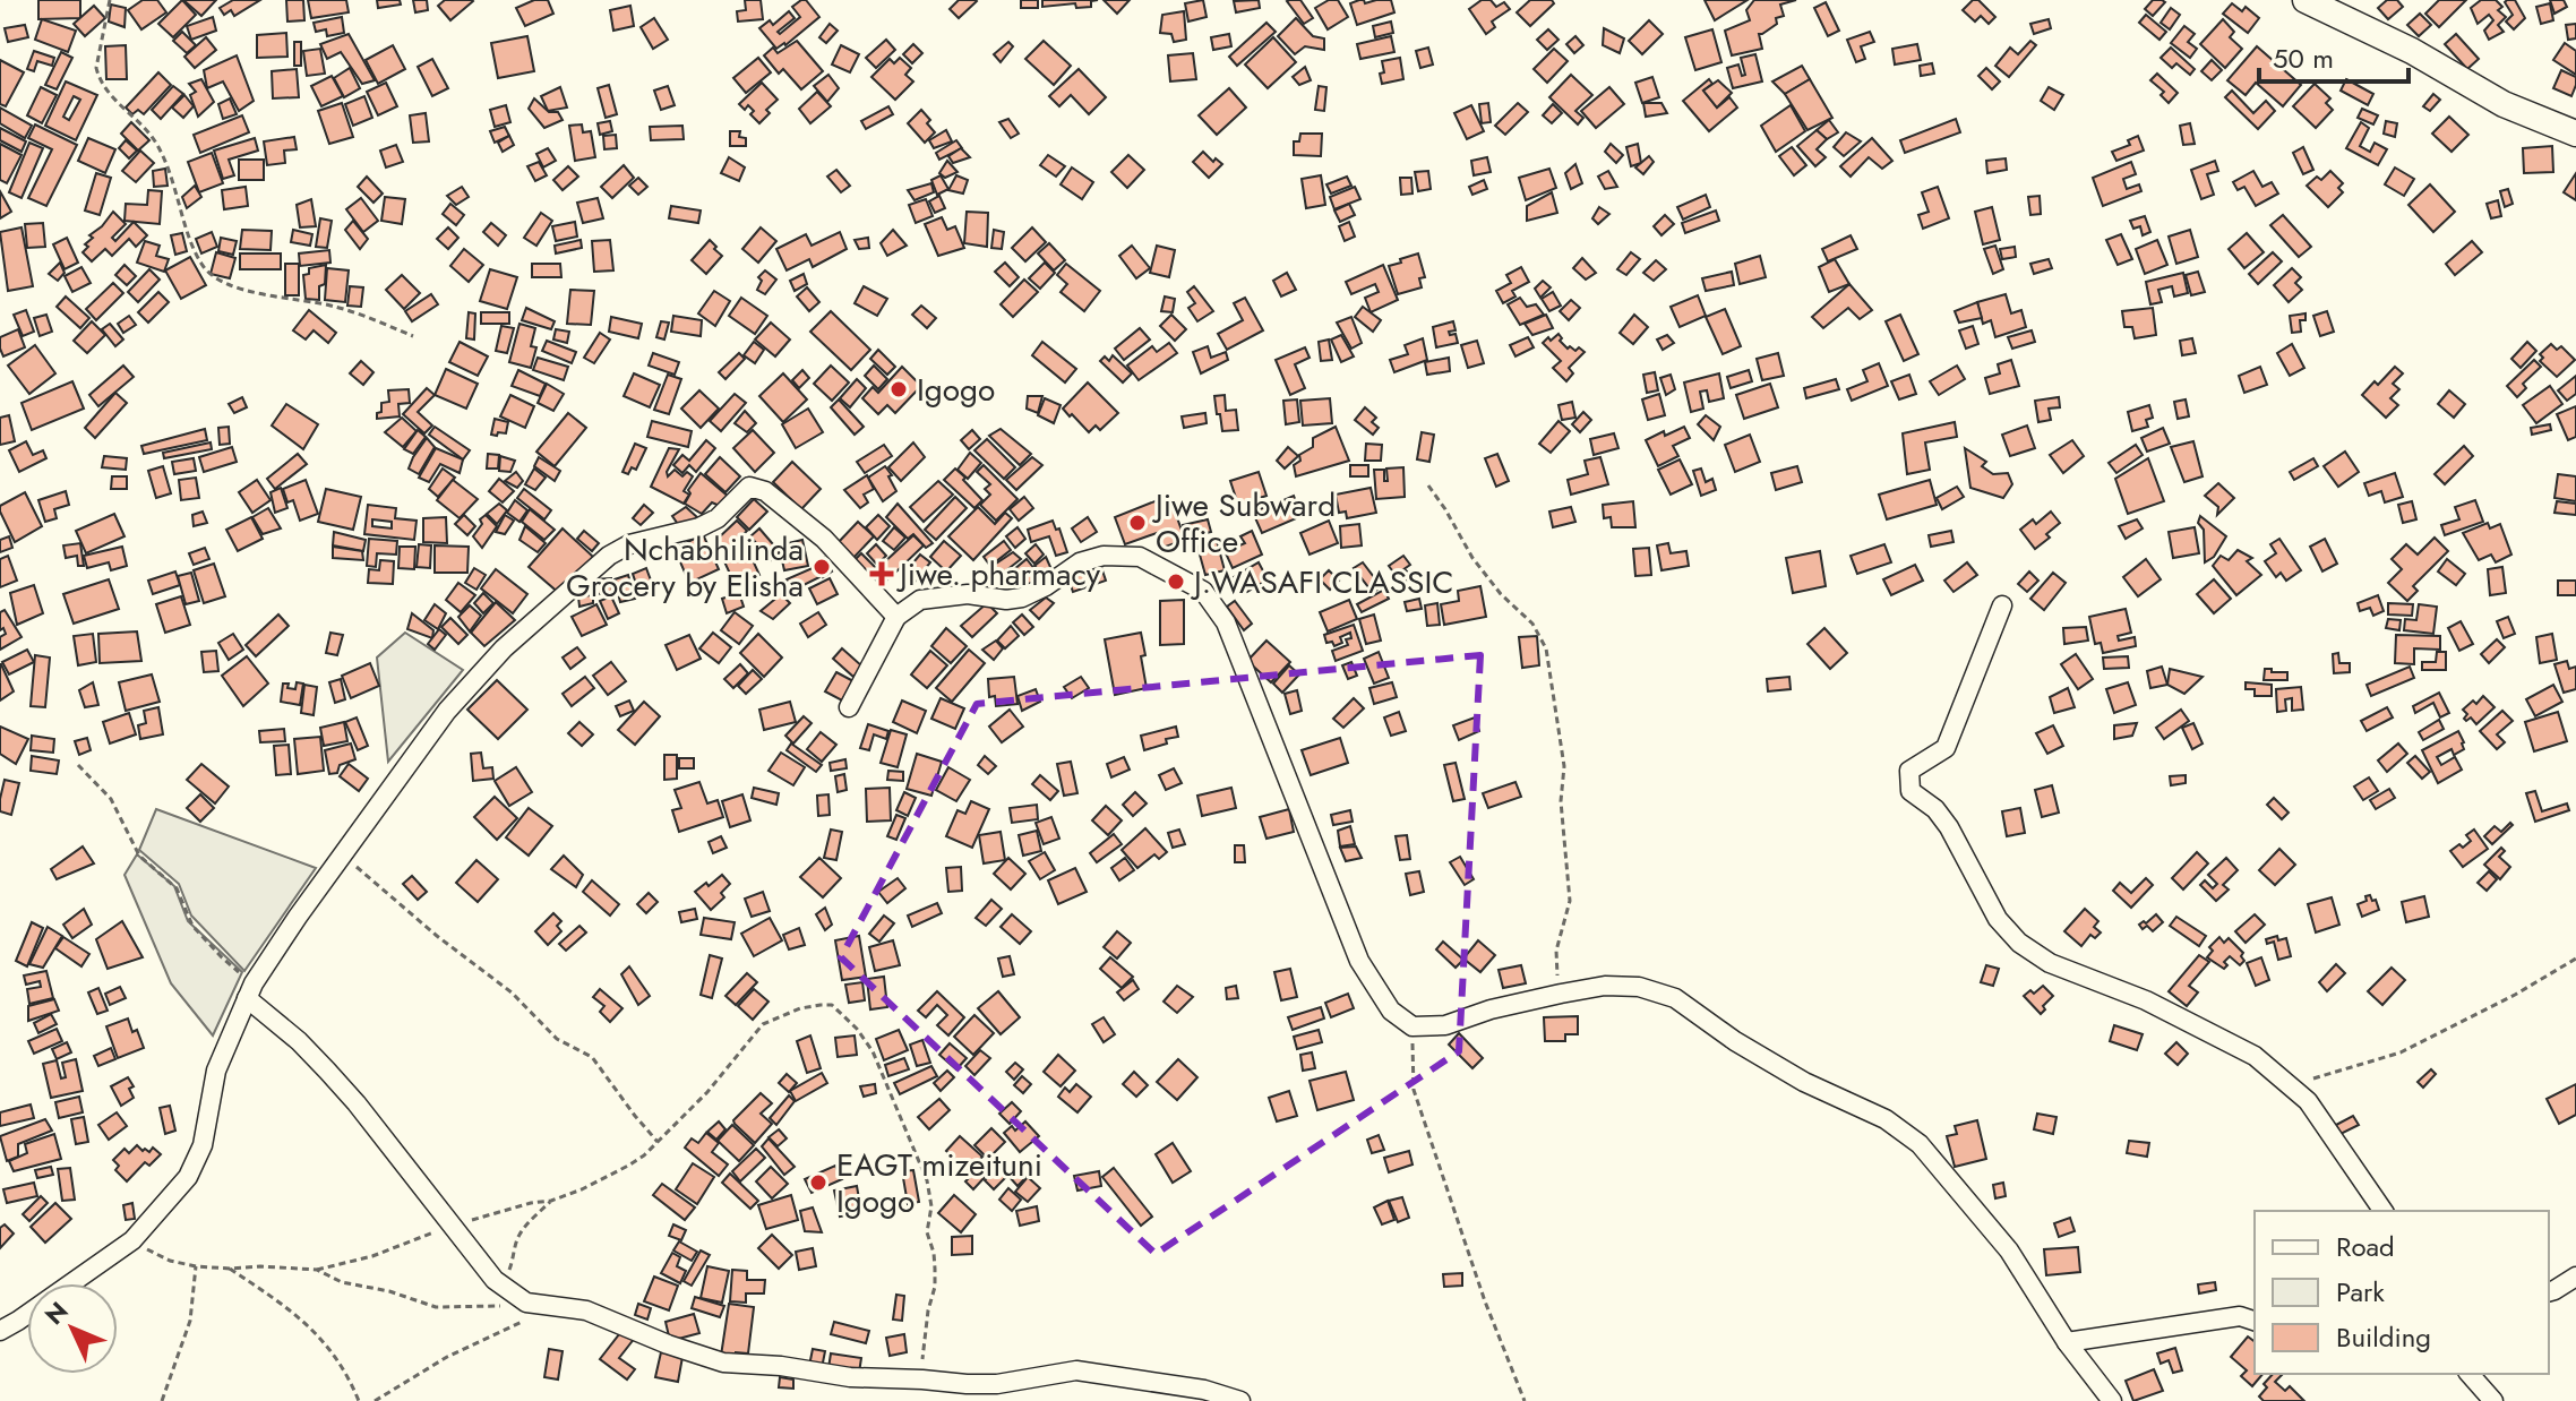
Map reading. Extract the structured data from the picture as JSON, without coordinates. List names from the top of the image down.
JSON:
{
  "places": {
    "other": [
      "Igogo",
      "Jiwe Subward Office",
      "Nchabhilinda Grocery by Elisha",
      "J.WASAFI CLASSIC",
      "EAGT mizeituni Igogo"
    ],
    "health": ["Jiwe. pharmacy"]
  },
  "legend": ["Road", "Park", "Building"],
  "scale_bar": "50 m",
  "north": "top left"
}
